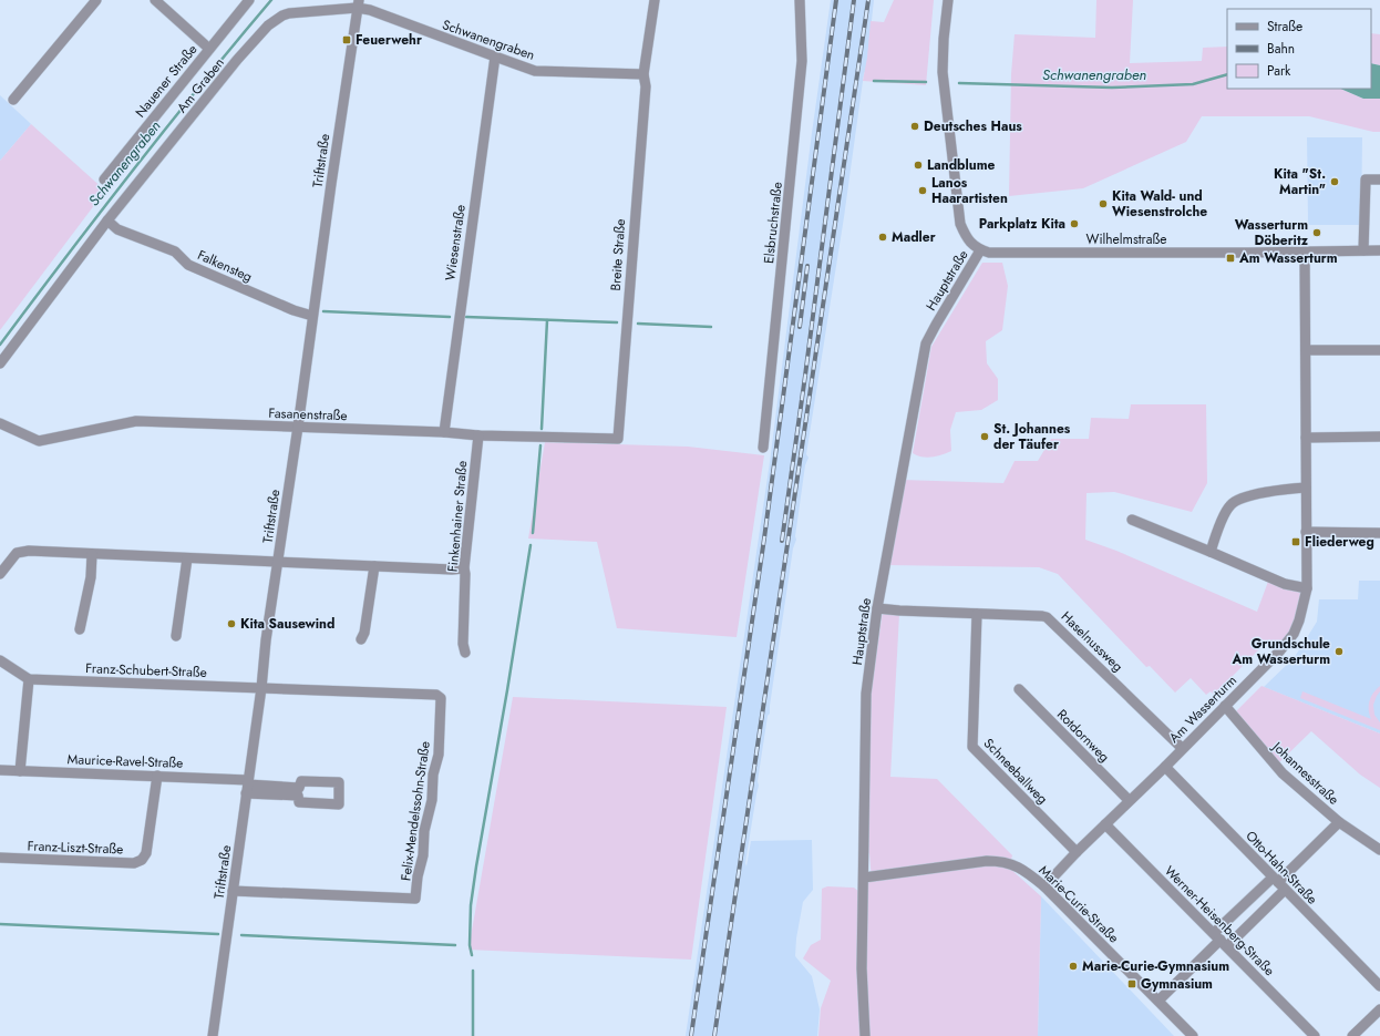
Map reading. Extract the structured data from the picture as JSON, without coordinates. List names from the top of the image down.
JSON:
{
  "streets": {
    "street": [
      "Schwanengraben",
      "Nauener Straße",
      "Am Graben",
      "Triftstraße",
      "Elsbruchstraße",
      "Wilhelmstraße",
      "Wiesenstraße",
      "Breite Straße",
      "Falkensteg",
      "Hauptstraße",
      "Fasanenstraße",
      "Finkenhainer Straße",
      "Haselnussweg",
      "Franz-Schubert-Straße",
      "Am Wasserturm",
      "Rotdornweg",
      "Maurice-Ravel-Straße",
      "Schneeballweg",
      "Johannesstraße",
      "Felix-Mendelssohn-Straße",
      "Franz-Liszt-Straße",
      "Otto-Hahn-Straße",
      "Marie-Curie-Straße",
      "Werner-Heisenberg-Straße"
    ]
  },
  "crossings": [
    ["Schwanengraben", "Am Graben"],
    ["Schwanengraben", "Triftstraße"],
    ["Schwanengraben", "Wiesenstraße"],
    ["Schwanengraben", "Breite Straße"],
    ["Am Graben", "Triftstraße"],
    ["Am Graben", "Falkensteg"],
    ["Triftstraße", "Falkensteg"],
    ["Triftstraße", "Fasanenstraße"],
    ["Triftstraße", "Franz-Schubert-Straße"],
    ["Triftstraße", "Maurice-Ravel-Straße"],
    ["Triftstraße", "Felix-Mendelssohn-Straße"],
    ["Wilhelmstraße", "Hauptstraße"],
    ["Wilhelmstraße", "Am Wasserturm"],
    ["Wiesenstraße", "Fasanenstraße"],
    ["Breite Straße", "Fasanenstraße"],
    ["Hauptstraße", "Haselnussweg"],
    ["Hauptstraße", "Marie-Curie-Straße"],
    ["Fasanenstraße", "Finkenhainer Straße"],
    ["Haselnussweg", "Am Wasserturm"],
    ["Haselnussweg", "Schneeballweg"],
    ["Franz-Schubert-Straße", "Felix-Mendelssohn-Straße"],
    ["Am Wasserturm", "Rotdornweg"],
    ["Am Wasserturm", "Schneeballweg"],
    ["Am Wasserturm", "Johannesstraße"],
    ["Am Wasserturm", "Otto-Hahn-Straße"],
    ["Am Wasserturm", "Marie-Curie-Straße"],
    ["Am Wasserturm", "Werner-Heisenberg-Straße"],
    ["Maurice-Ravel-Straße", "Franz-Liszt-Straße"]
  ],
  "water": ["Schwanengraben"],
  "places": {
    "transit": [
      "Feuerwehr",
      "Am Wasserturm",
      "Fliederweg",
      "Gymnasium"
    ],
    "other": [
      "Deutsches Haus",
      "Landblume",
      "Kita \"St. Martin\"",
      "Lanos Haarartisten",
      "Kita Wald- und Wiesenstrolche",
      "Parkplatz Kita",
      "Wasserturm Döberitz",
      "Madler",
      "St. Johannes der Täufer",
      "Kita Sausewind",
      "Grundschule Am Wasserturm",
      "Marie-Curie-Gymnasium"
    ]
  },
  "legend": ["Straße", "Bahn", "Park"]
}
